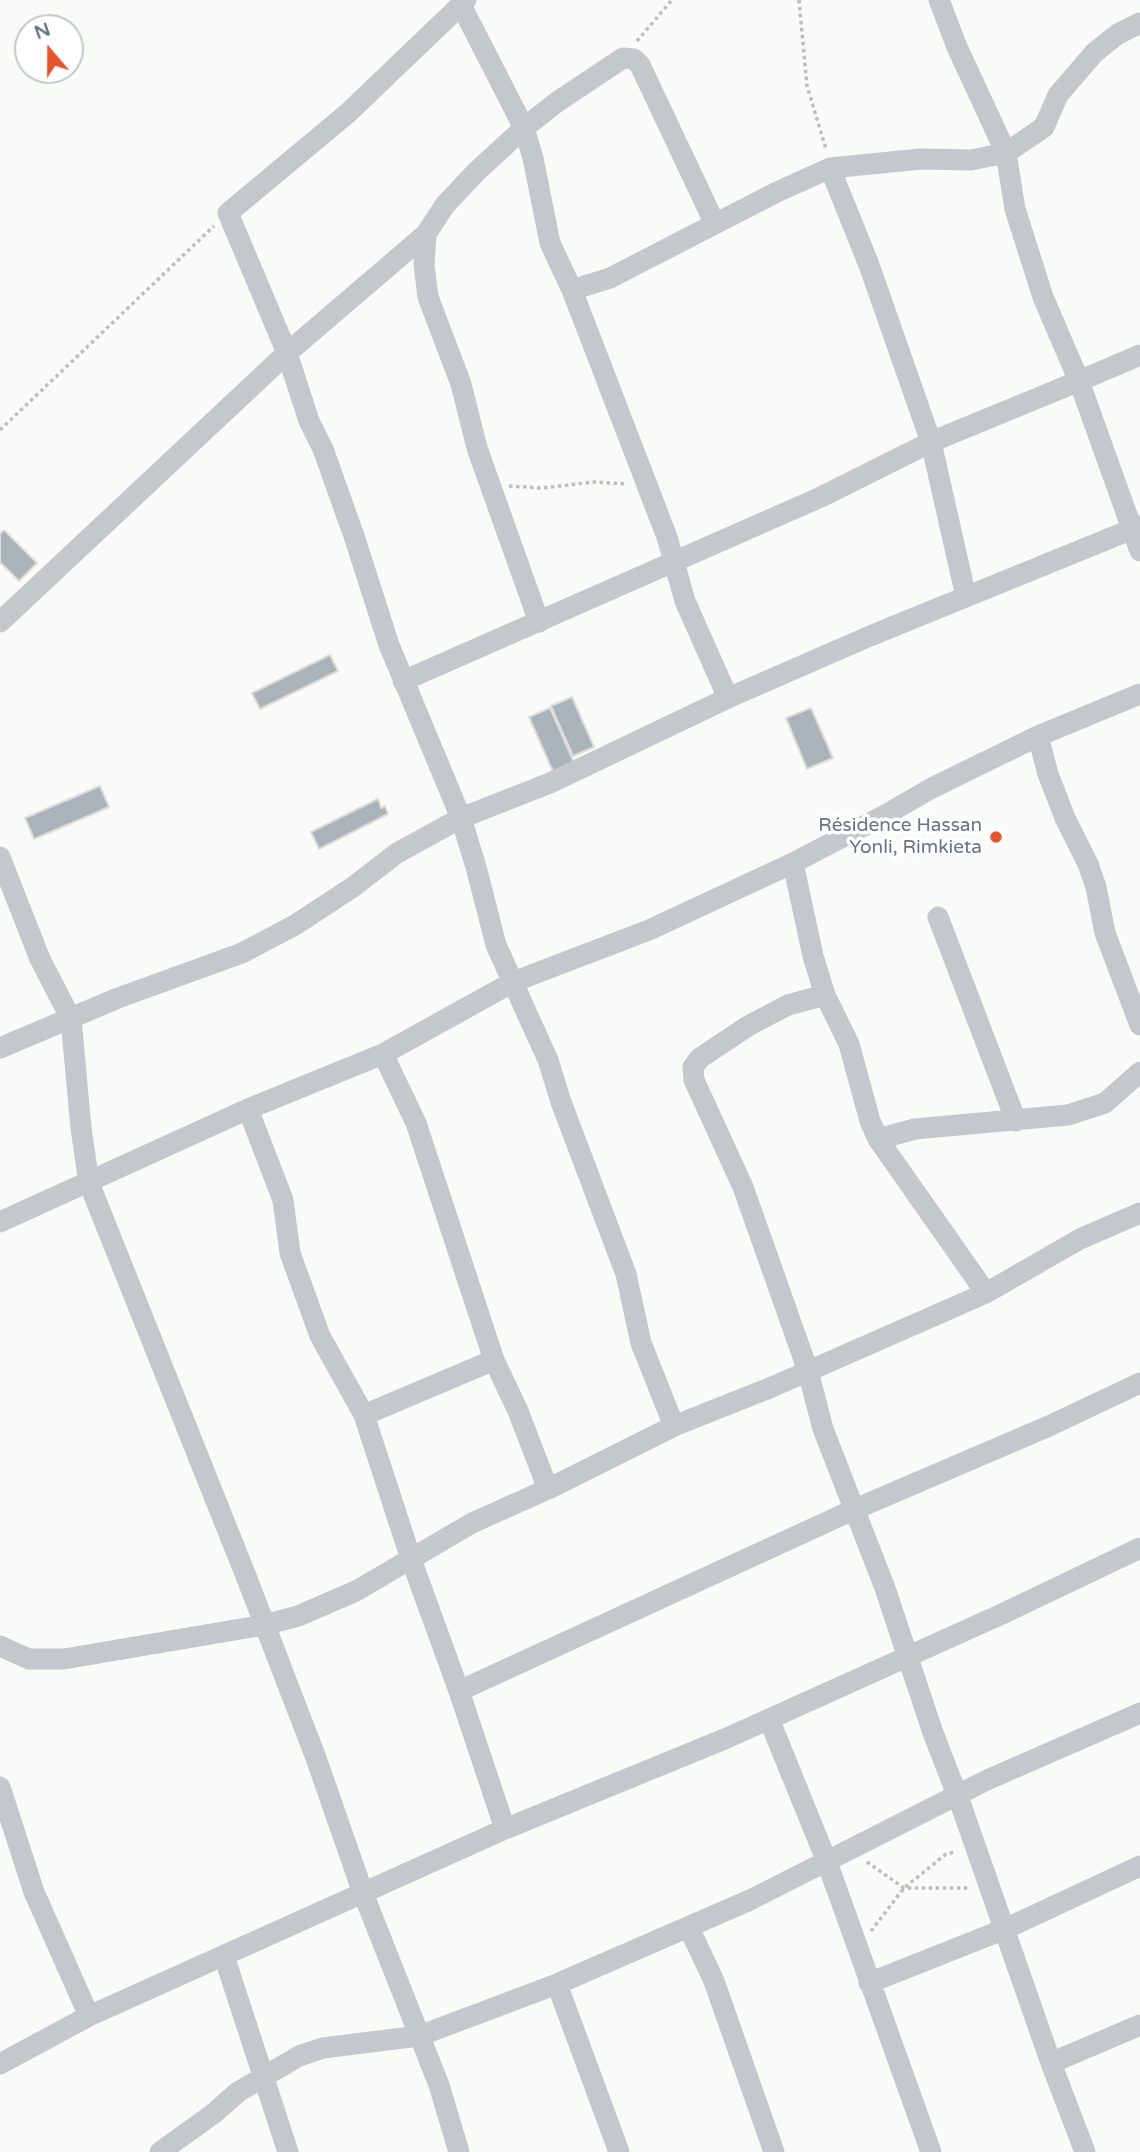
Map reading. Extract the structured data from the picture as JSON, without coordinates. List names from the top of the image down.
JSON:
{
  "places": ["Résidence Hassan Yonli, Rimkieta"],
  "north": "top"
}
